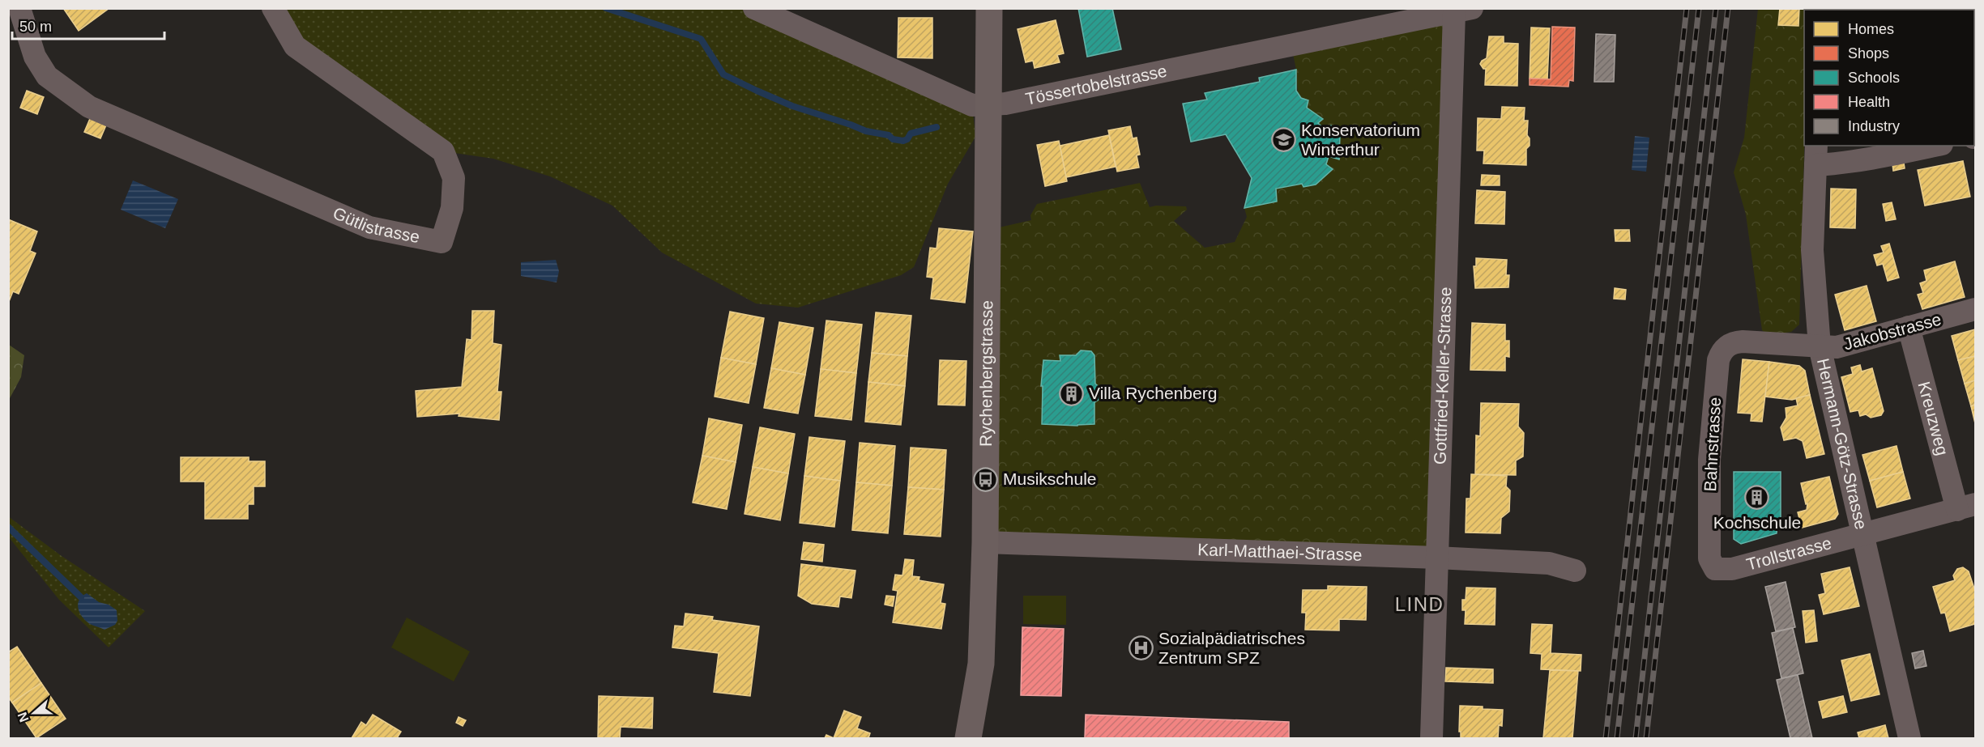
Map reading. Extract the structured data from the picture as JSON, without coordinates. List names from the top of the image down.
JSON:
{
  "streets": {
    "street": [
      "Tössertobelstrasse",
      "Gütlistrasse",
      "Jakobstrasse",
      "Rychenbergstrasse",
      "Gottfried-Keller-Strasse",
      "Kreuzweg",
      "Hermann-Götz-Strasse",
      "Bahnstrasse",
      "Karl-Matthaei-Strasse",
      "Trollstrasse"
    ]
  },
  "crossings": [
    ["Tössertobelstrasse", "Rychenbergstrasse"],
    ["Tössertobelstrasse", "Gottfried-Keller-Strasse"],
    ["Jakobstrasse", "Kreuzweg"],
    ["Jakobstrasse", "Hermann-Götz-Strasse"],
    ["Jakobstrasse", "Bahnstrasse"],
    ["Rychenbergstrasse", "Karl-Matthaei-Strasse"],
    ["Gottfried-Keller-Strasse", "Karl-Matthaei-Strasse"],
    ["Kreuzweg", "Trollstrasse"],
    ["Hermann-Götz-Strasse", "Trollstrasse"],
    ["Bahnstrasse", "Trollstrasse"]
  ],
  "districts": ["LIND"],
  "places": {
    "school or university": ["Konservatorium Winterthur"],
    "building": ["Villa Rychenberg", "Kochschule"],
    "bus stop": ["Musikschule"],
    "hospital": ["Sozialpädiatrisches Zentrum SPZ"]
  },
  "legend": [
    "Homes",
    "Shops",
    "Schools",
    "Health",
    "Industry"
  ],
  "scale_bar": "50 m",
  "north": "left"
}
